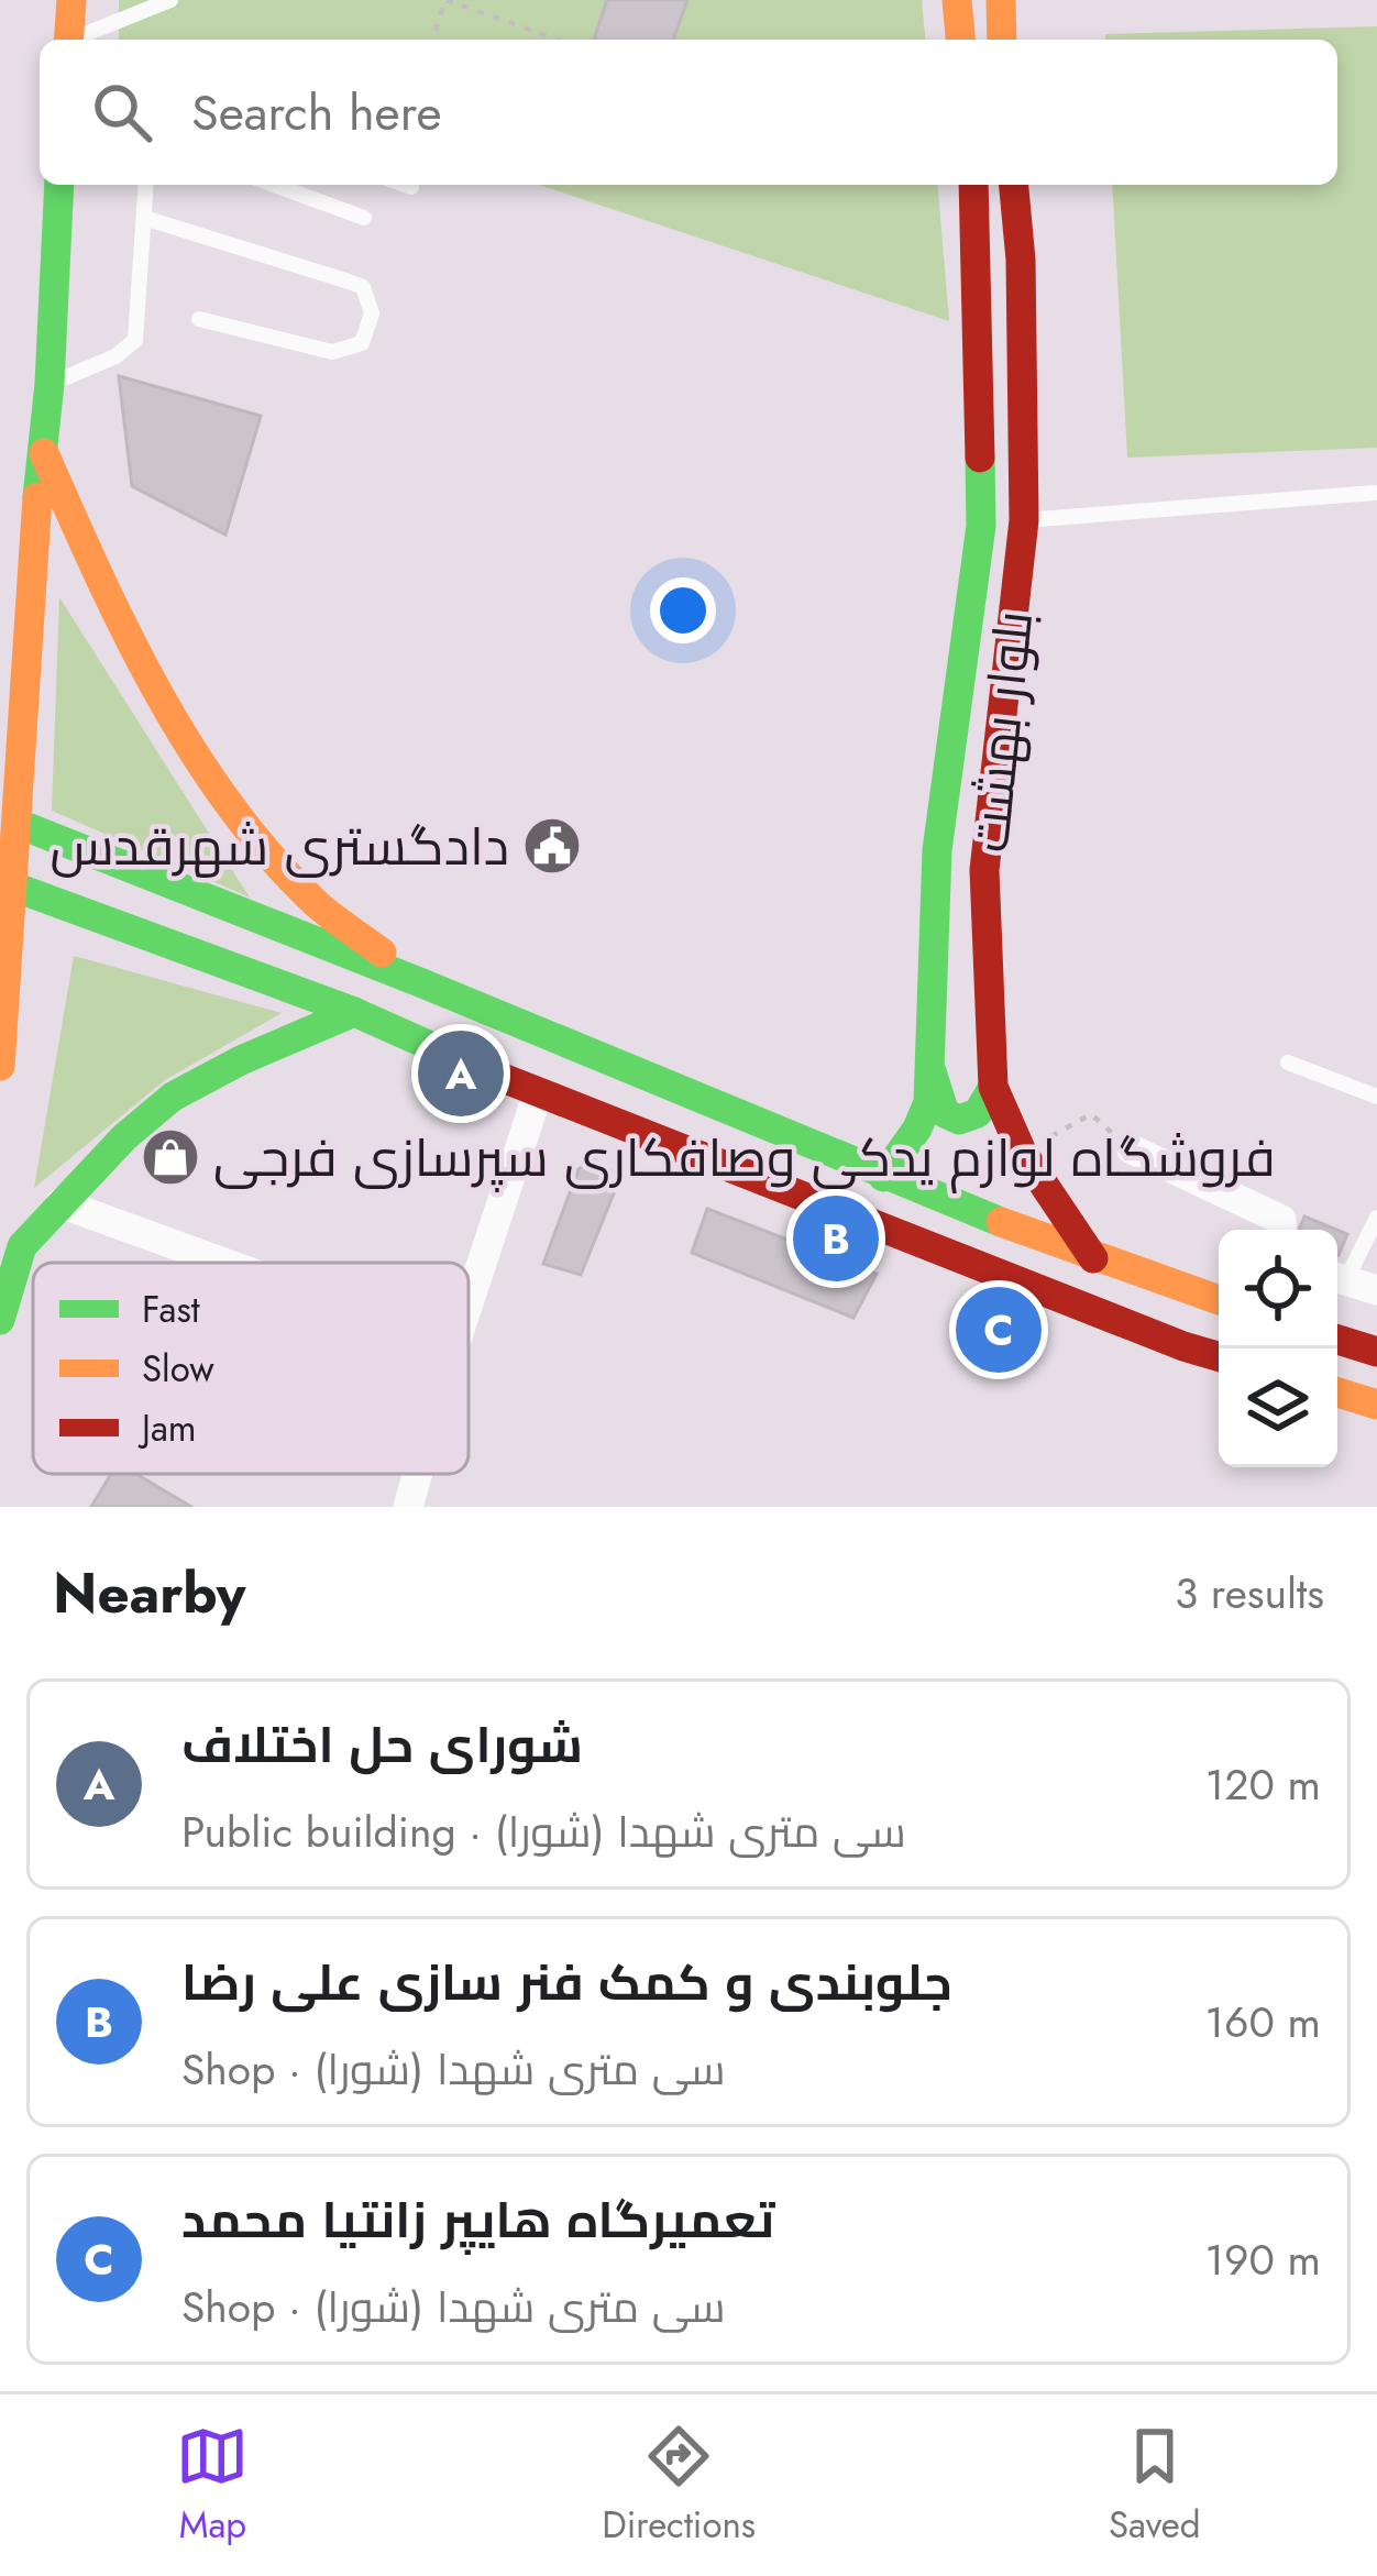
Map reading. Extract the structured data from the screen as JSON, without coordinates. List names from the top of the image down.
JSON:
{
  "streets": {
    "main road": ["بلوار بهشت"]
  },
  "places": {
    "public building": ["دادگستری شهرقدس"],
    "shop": ["فروشگاه لوازم یدکی وصافکاری سپرسازی فرجی"]
  },
  "legend": ["Fast", "Slow", "Jam"],
  "page": {
    "search": "Search here",
    "pins": ["A", "B", "C"],
    "heading": ["Nearby", "3 results"],
    "list": [
      {
        "mark": "A",
        "name": "شورای حل اختلاف",
        "note": "Public building · سی متری شهدا (شورا)",
        "value": "120 m"
      },
      {
        "mark": "B",
        "name": "جلوبندی و کمک فنر سازی علی رضا",
        "note": "Shop · سی متری شهدا (شورا)",
        "value": "160 m"
      },
      {
        "mark": "C",
        "name": "تعمیرگاه هایپر زانتیا محمد",
        "note": "Shop · سی متری شهدا (شورا)",
        "value": "190 m"
      }
    ],
    "nav": ["Map", "Directions", "Saved"]
  }
}
